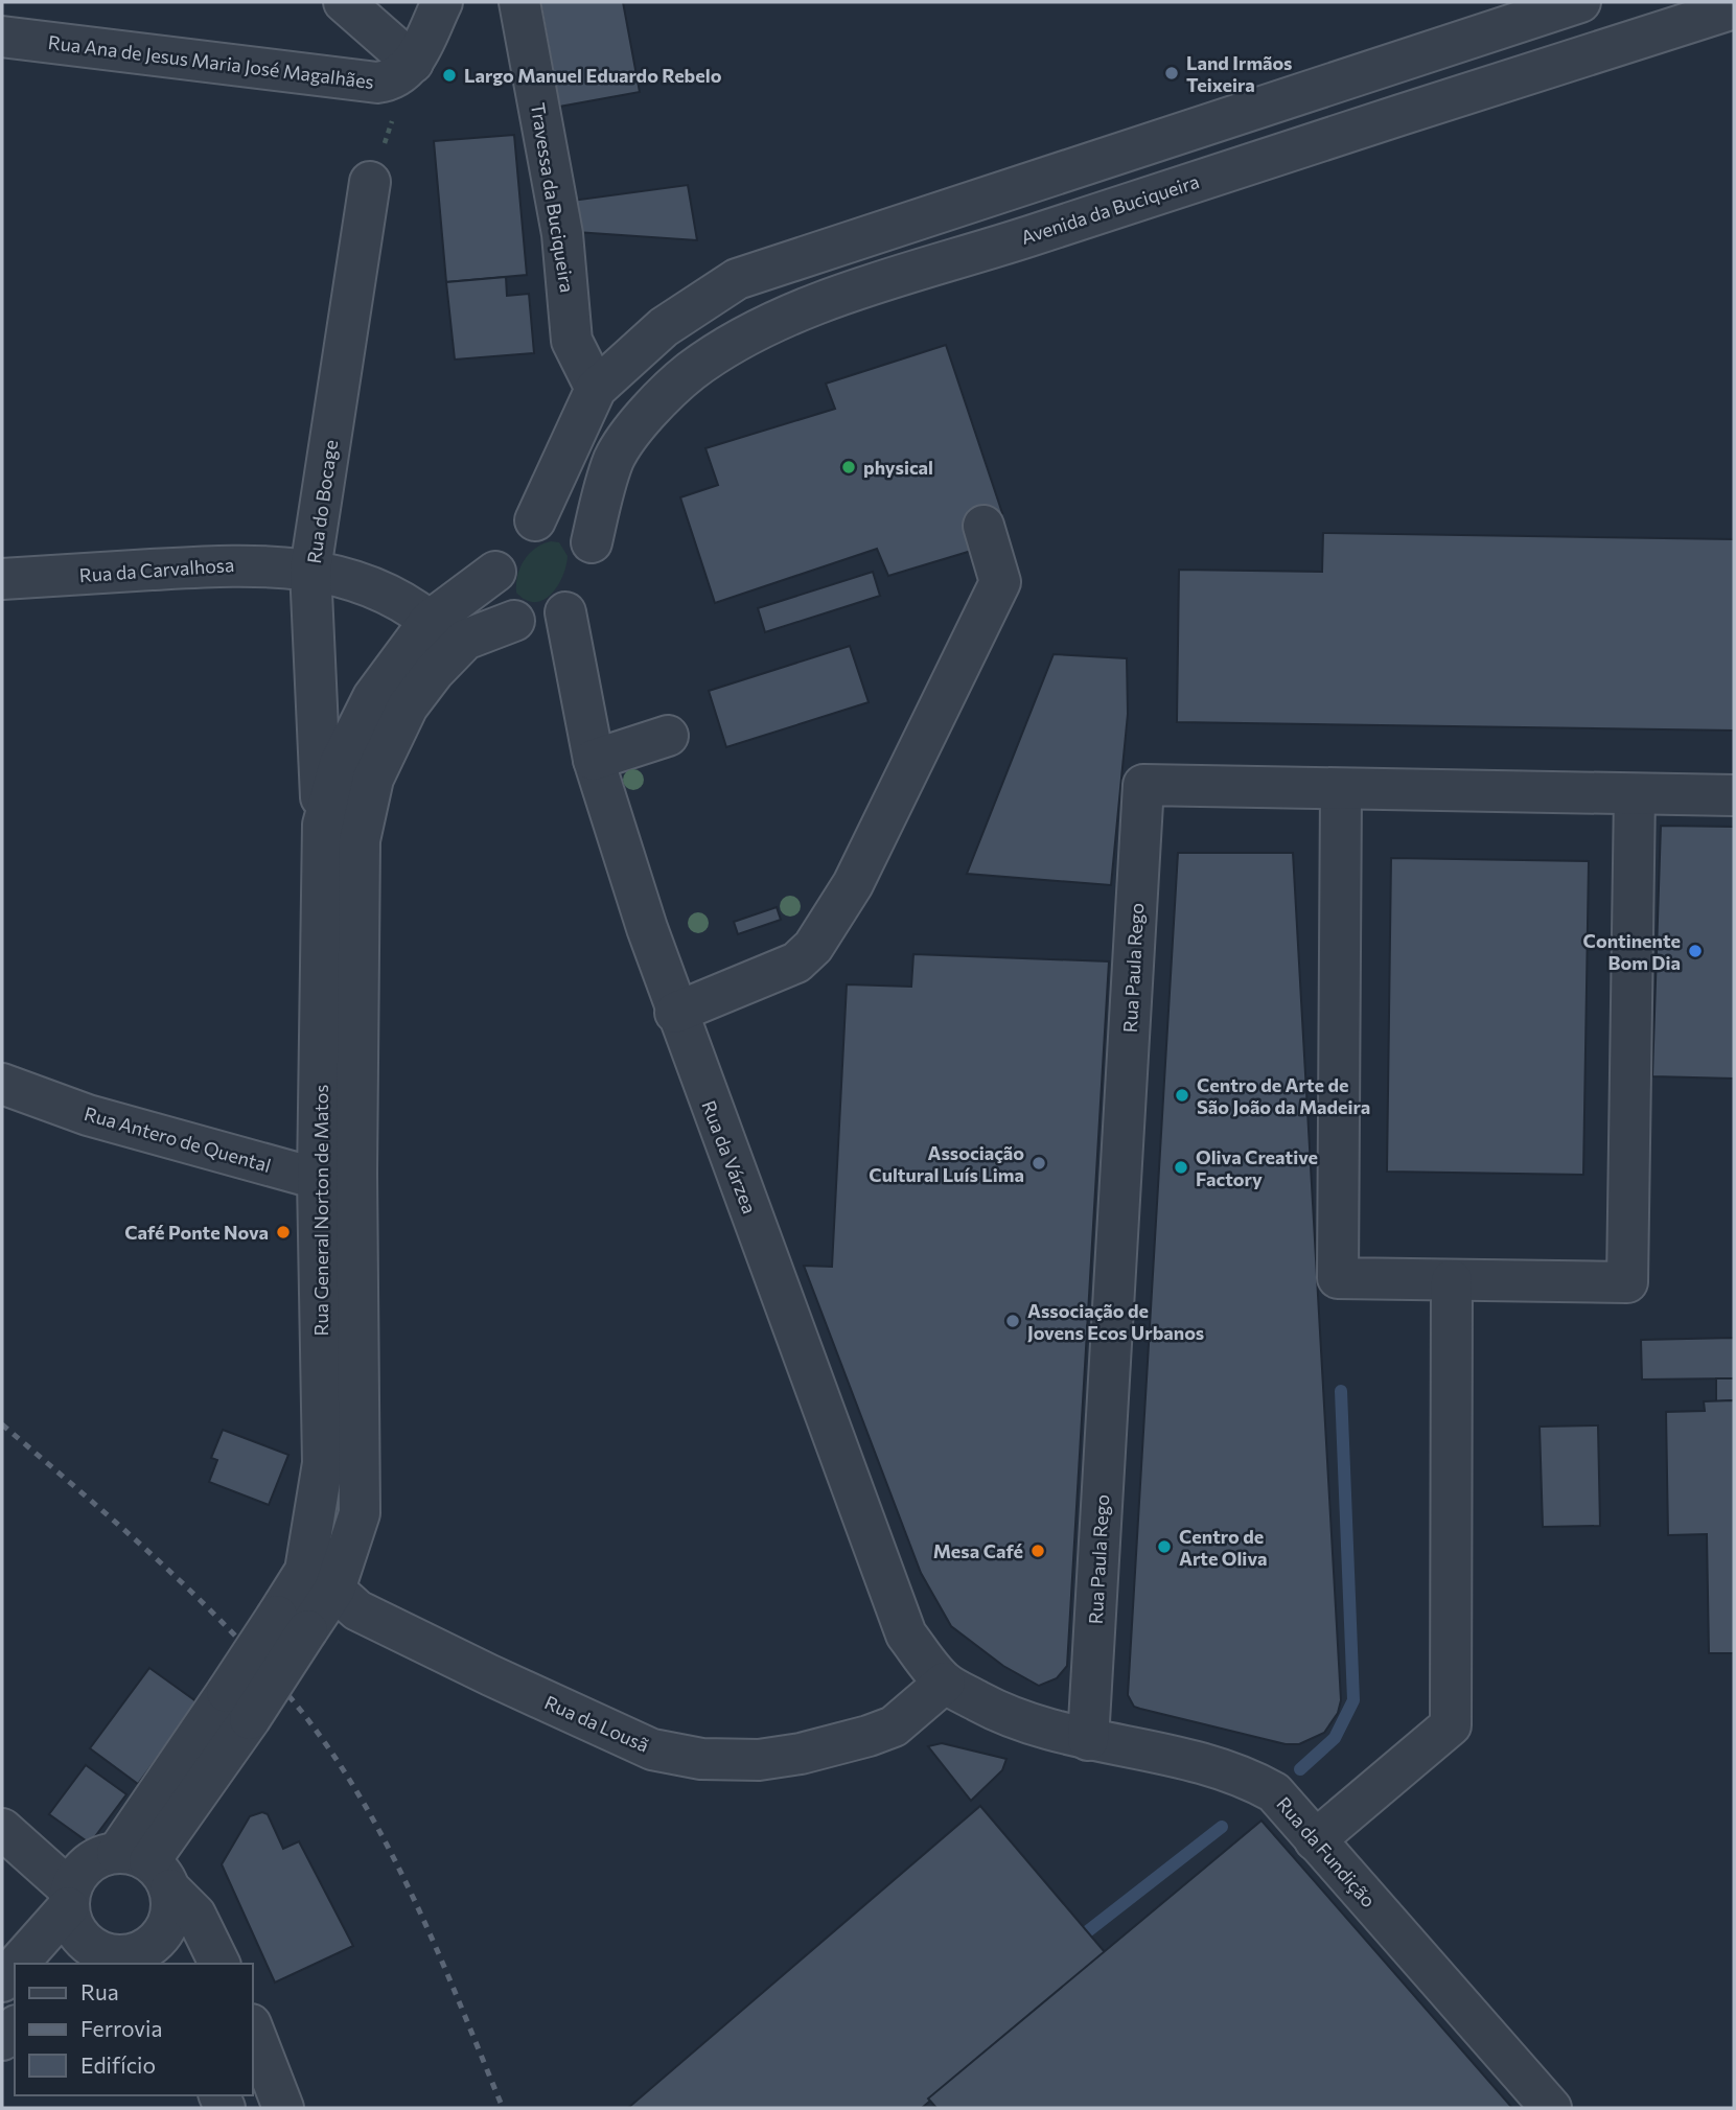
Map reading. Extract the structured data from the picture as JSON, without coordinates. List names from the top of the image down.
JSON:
{
  "streets": {
    "street": [
      "Rua Ana de Jesus Maria José Magalhães",
      "Travessa da Buciqueira",
      "Avenida da Buciqueira",
      "Rua do Bocage",
      "Rua da Carvalhosa",
      "Rua Paula Rego",
      "Rua Antero de Quental",
      "Rua da Várzea",
      "Rua General Norton de Matos",
      "Rua da Lousã",
      "Rua da Fundição"
    ]
  },
  "crossings": [
    ["Avenida da Buciqueira", "Rua da Várzea"],
    ["Avenida da Buciqueira", "Rua General Norton de Matos"],
    ["Rua do Bocage", "Rua da Carvalhosa"],
    ["Rua do Bocage", "Rua General Norton de Matos"],
    ["Rua da Carvalhosa", "Rua General Norton de Matos"],
    ["Rua Paula Rego", "Rua da Fundição"],
    ["Rua Antero de Quental", "Rua General Norton de Matos"],
    ["Rua da Várzea", "Rua General Norton de Matos"],
    ["Rua da Várzea", "Rua da Lousã"],
    ["Rua da Várzea", "Rua da Fundição"],
    ["Rua General Norton de Matos", "Rua da Lousã"],
    ["Rua da Lousã", "Rua da Fundição"]
  ],
  "places": [
    "Land Irmãos Teixeira",
    "Largo Manuel Eduardo Rebelo",
    "physical",
    "Continente Bom Dia",
    "Centro de Arte de São João da Madeira",
    "Associação Cultural Luís Lima",
    "Oliva Creative Factory",
    "Café Ponte Nova",
    "Associação de Jovens Ecos Urbanos",
    "Centro de Arte Oliva",
    "Mesa Café"
  ],
  "legend": ["Rua", "Ferrovia", "Edifício"]
}
